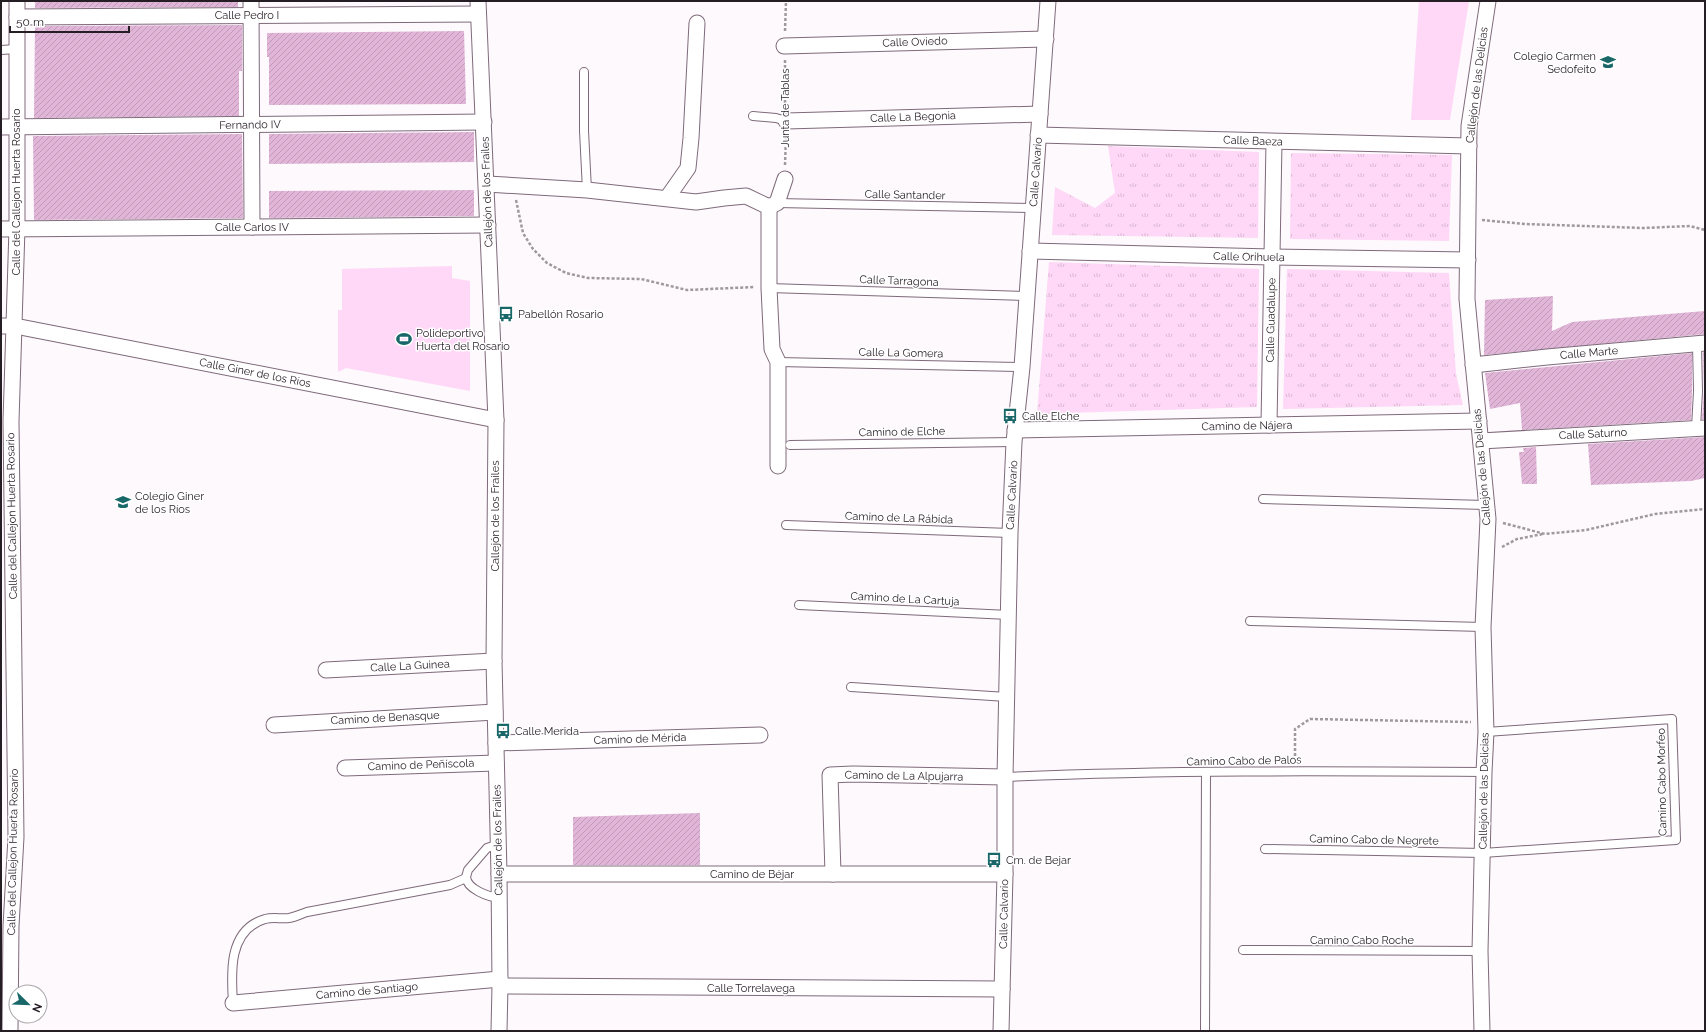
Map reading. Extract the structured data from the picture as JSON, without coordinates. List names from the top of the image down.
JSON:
{
  "streets": {
    "street": [
      "Calle Pedro I",
      "Calle Oviedo",
      "Callejón de las Delicias",
      "Calle La Begonia",
      "Fernando IV",
      "Calle Baeza",
      "Calle Calvario",
      "Calle del Callejon Huerta Rosario",
      "Callejón de los Frailes",
      "Calle Carlos IV",
      "Calle Orihuela",
      "Calle Guadalupe",
      "Calle Marte",
      "Calle Giner de los Ríos",
      "Camino de Nájera",
      "Calle Saturno",
      "Calle La Guinea",
      "Camino de Benasque",
      "Camino de Mérida",
      "Camino de Peñíscola",
      "Camino de La Alpujarra",
      "Camino de Béjar",
      "Calle Torrelavega",
      "Camino de Santiago"
    ],
    "lane": [
      "Calle Santander",
      "Calle Tarragona",
      "Calle La Gomera",
      "Camino de Elche",
      "Camino de La Rábida",
      "Camino de La Cartuja",
      "Camino Cabo de Palos",
      "Camino Cabo Morfeo",
      "Camino Cabo de Negrete",
      "Camino Cabo Roche"
    ],
    "path": ["Junta de Tablas"]
  },
  "crossings": [
    ["Calle Pedro I", "Calle del Callejon Huerta Rosario"],
    ["Calle Pedro I", "Callejón de los Frailes"],
    ["Calle Oviedo", "Junta de Tablas"],
    ["Calle Oviedo", "Calle Calvario"],
    ["Callejón de las Delicias", "Calle Baeza"],
    ["Callejón de las Delicias", "Calle Orihuela"],
    ["Callejón de las Delicias", "Calle Marte"],
    ["Callejón de las Delicias", "Camino de Nájera"],
    ["Callejón de las Delicias", "Calle Saturno"],
    ["Callejón de las Delicias", "Camino Cabo de Palos"],
    ["Callejón de las Delicias", "Camino Cabo Morfeo"],
    ["Callejón de las Delicias", "Camino Cabo de Negrete"],
    ["Callejón de las Delicias", "Camino Cabo Roche"],
    ["Junta de Tablas", "Calle La Begonia"],
    ["Calle La Begonia", "Calle Calvario"],
    ["Fernando IV", "Calle del Callejon Huerta Rosario"],
    ["Fernando IV", "Callejón de los Frailes"],
    ["Calle Baeza", "Calle Calvario"],
    ["Calle Baeza", "Calle Guadalupe"],
    ["Calle Calvario", "Calle Santander"],
    ["Calle Calvario", "Calle Orihuela"],
    ["Calle Calvario", "Calle Tarragona"],
    ["Calle Calvario", "Calle La Gomera"],
    ["Calle Calvario", "Camino de Nájera"],
    ["Calle Calvario", "Camino de Elche"],
    ["Calle Calvario", "Camino de La Rábida"],
    ["Calle Calvario", "Camino de La Cartuja"],
    ["Calle Calvario", "Camino Cabo de Palos"],
    ["Calle Calvario", "Camino de La Alpujarra"],
    ["Calle Calvario", "Camino de Béjar"],
    ["Calle Calvario", "Calle Torrelavega"],
    ["Calle del Callejon Huerta Rosario", "Calle Carlos IV"],
    ["Calle del Callejon Huerta Rosario", "Calle Giner de los Ríos"],
    ["Callejón de los Frailes", "Calle Carlos IV"],
    ["Callejón de los Frailes", "Calle Giner de los Ríos"],
    ["Callejón de los Frailes", "Calle La Guinea"],
    ["Callejón de los Frailes", "Camino de Benasque"],
    ["Callejón de los Frailes", "Camino de Mérida"],
    ["Callejón de los Frailes", "Camino de Peñíscola"],
    ["Callejón de los Frailes", "Camino de Béjar"],
    ["Callejón de los Frailes", "Calle Torrelavega"],
    ["Callejón de los Frailes", "Camino de Santiago"],
    ["Calle Orihuela", "Calle Guadalupe"],
    ["Calle Guadalupe", "Camino de Nájera"],
    ["Camino de Nájera", "Camino de Elche"],
    ["Camino Cabo de Palos", "Camino de La Alpujarra"],
    ["Camino de La Alpujarra", "Camino de Béjar"],
    ["Camino Cabo Morfeo", "Camino Cabo de Negrete"],
    ["Calle Torrelavega", "Camino de Santiago"]
  ],
  "places": {
    "school or university": ["Colegio Carmen Sedofeito", "Colegio Giner de los Ríos"],
    "bus stop": [
      "Pabellón Rosario",
      "Calle Elche",
      "Calle Merida",
      "Cm. de Bejar"
    ],
    "sports": ["Polideportivo Huerta del Rosario"]
  },
  "scale_bar": "50 m",
  "north": "bottom right"
}
